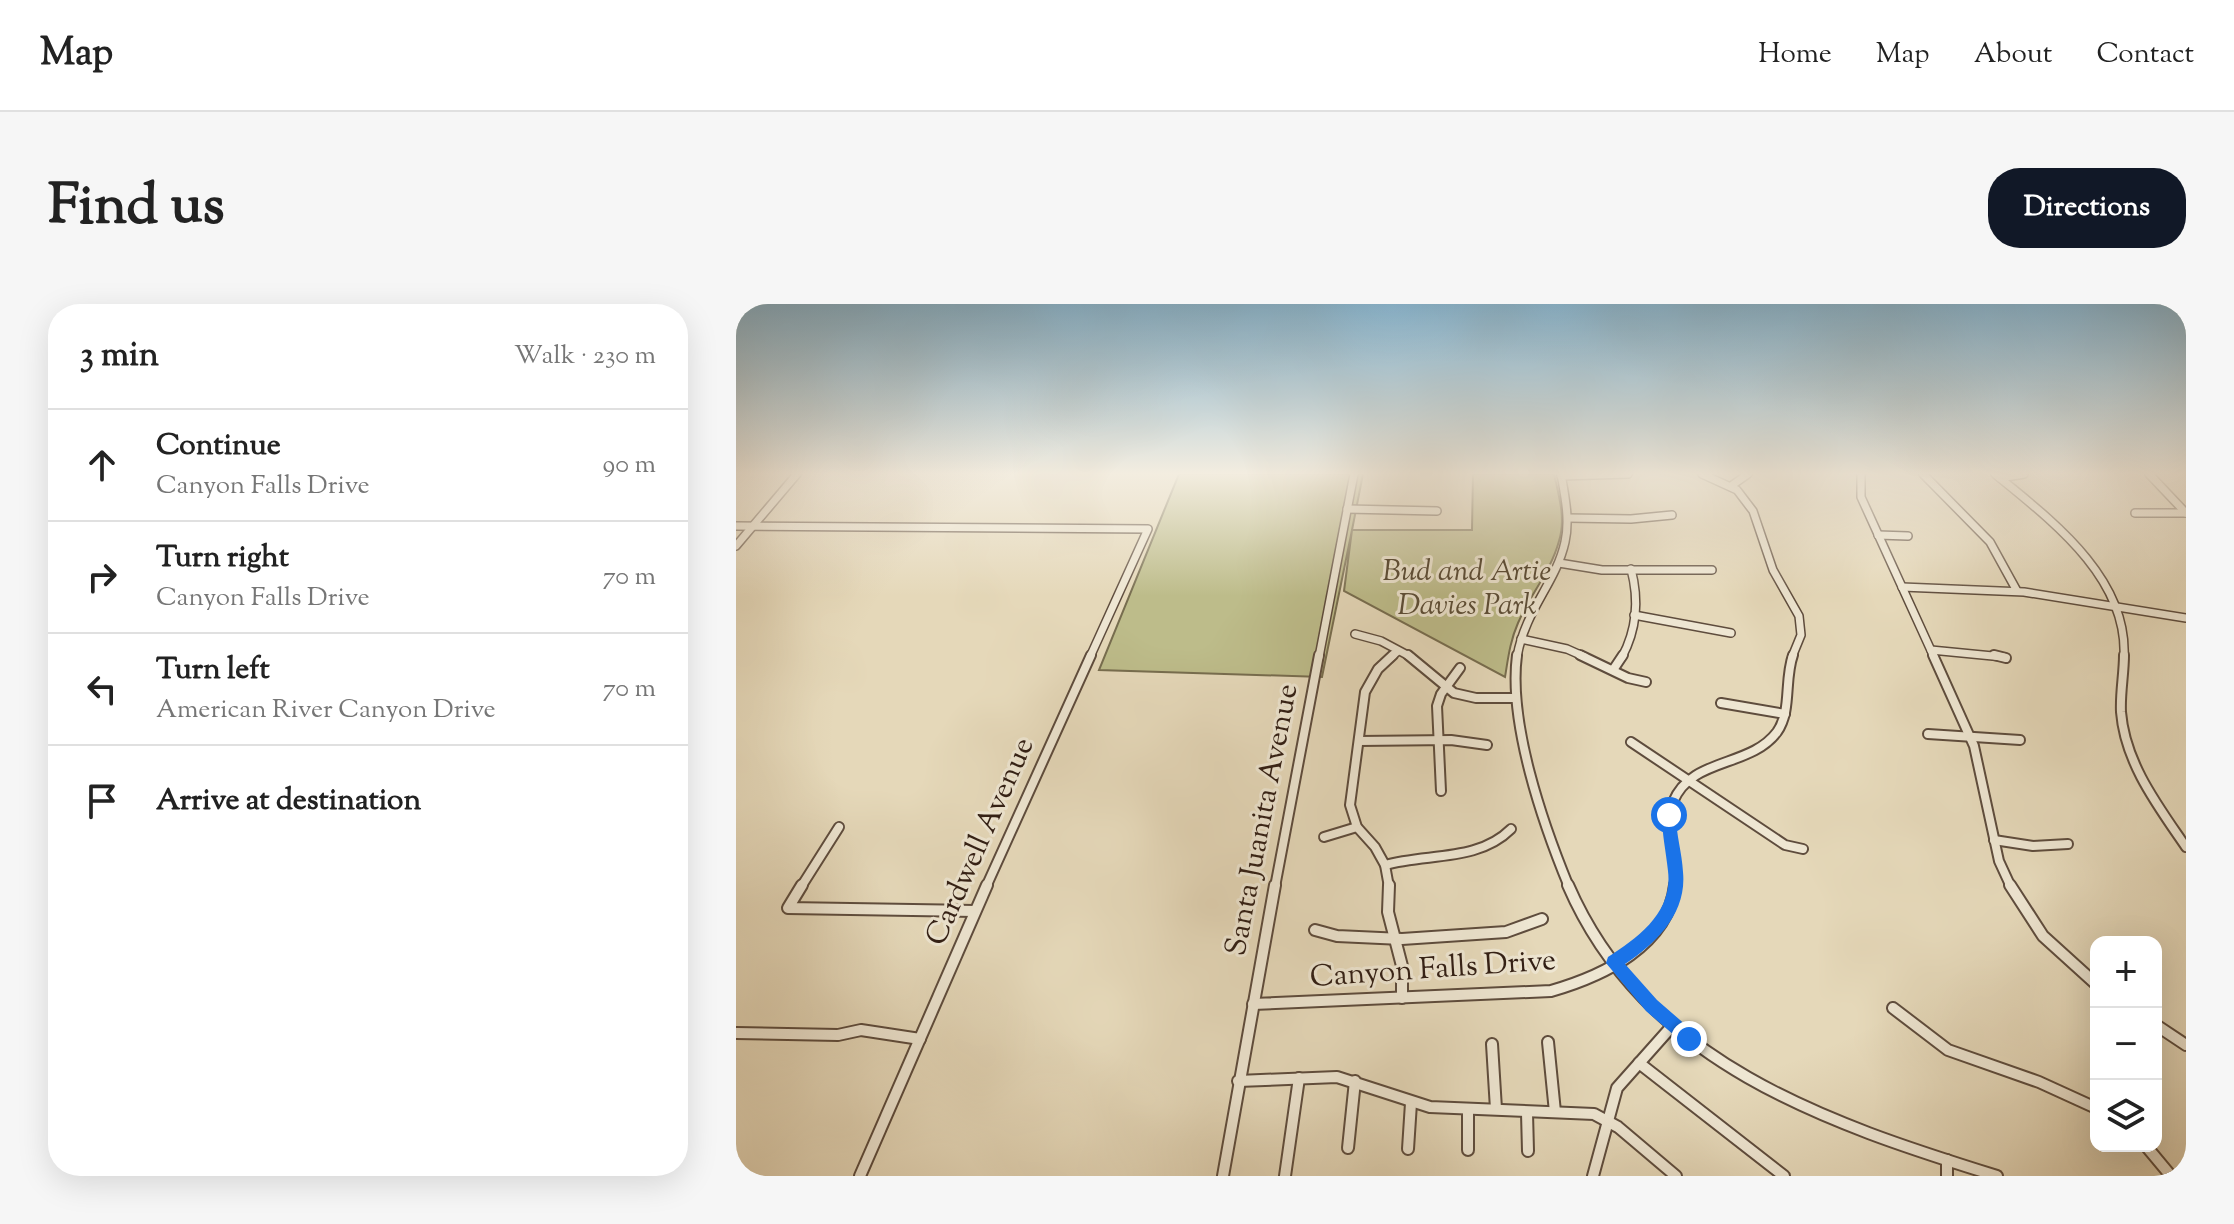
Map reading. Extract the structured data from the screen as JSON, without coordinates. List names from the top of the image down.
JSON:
{
  "streets": {
    "street": ["Santa Juanita Avenue", "Cardwell Avenue", "Canyon Falls Drive"]
  },
  "crossings": [
    ["Santa Juanita Avenue", "Canyon Falls Drive"]
  ],
  "parks": ["Bud and Artie Davies Park"],
  "page": {
    "header": "Map",
    "nav": [
      "Home",
      "Map",
      "About",
      "Contact"
    ],
    "title": "Find us",
    "buttons": "Directions",
    "heading": ["3 min", "Walk · 230 m"],
    "list": [
      ["Continue", "Canyon Falls Drive", "90 m"],
      ["Turn right", "Canyon Falls Drive", "70 m"],
      ["Turn left", "American River Canyon Drive", "70 m"],
      "Arrive at destination"
    ],
    "map_buttons": ["+", "−"]
  }
}
